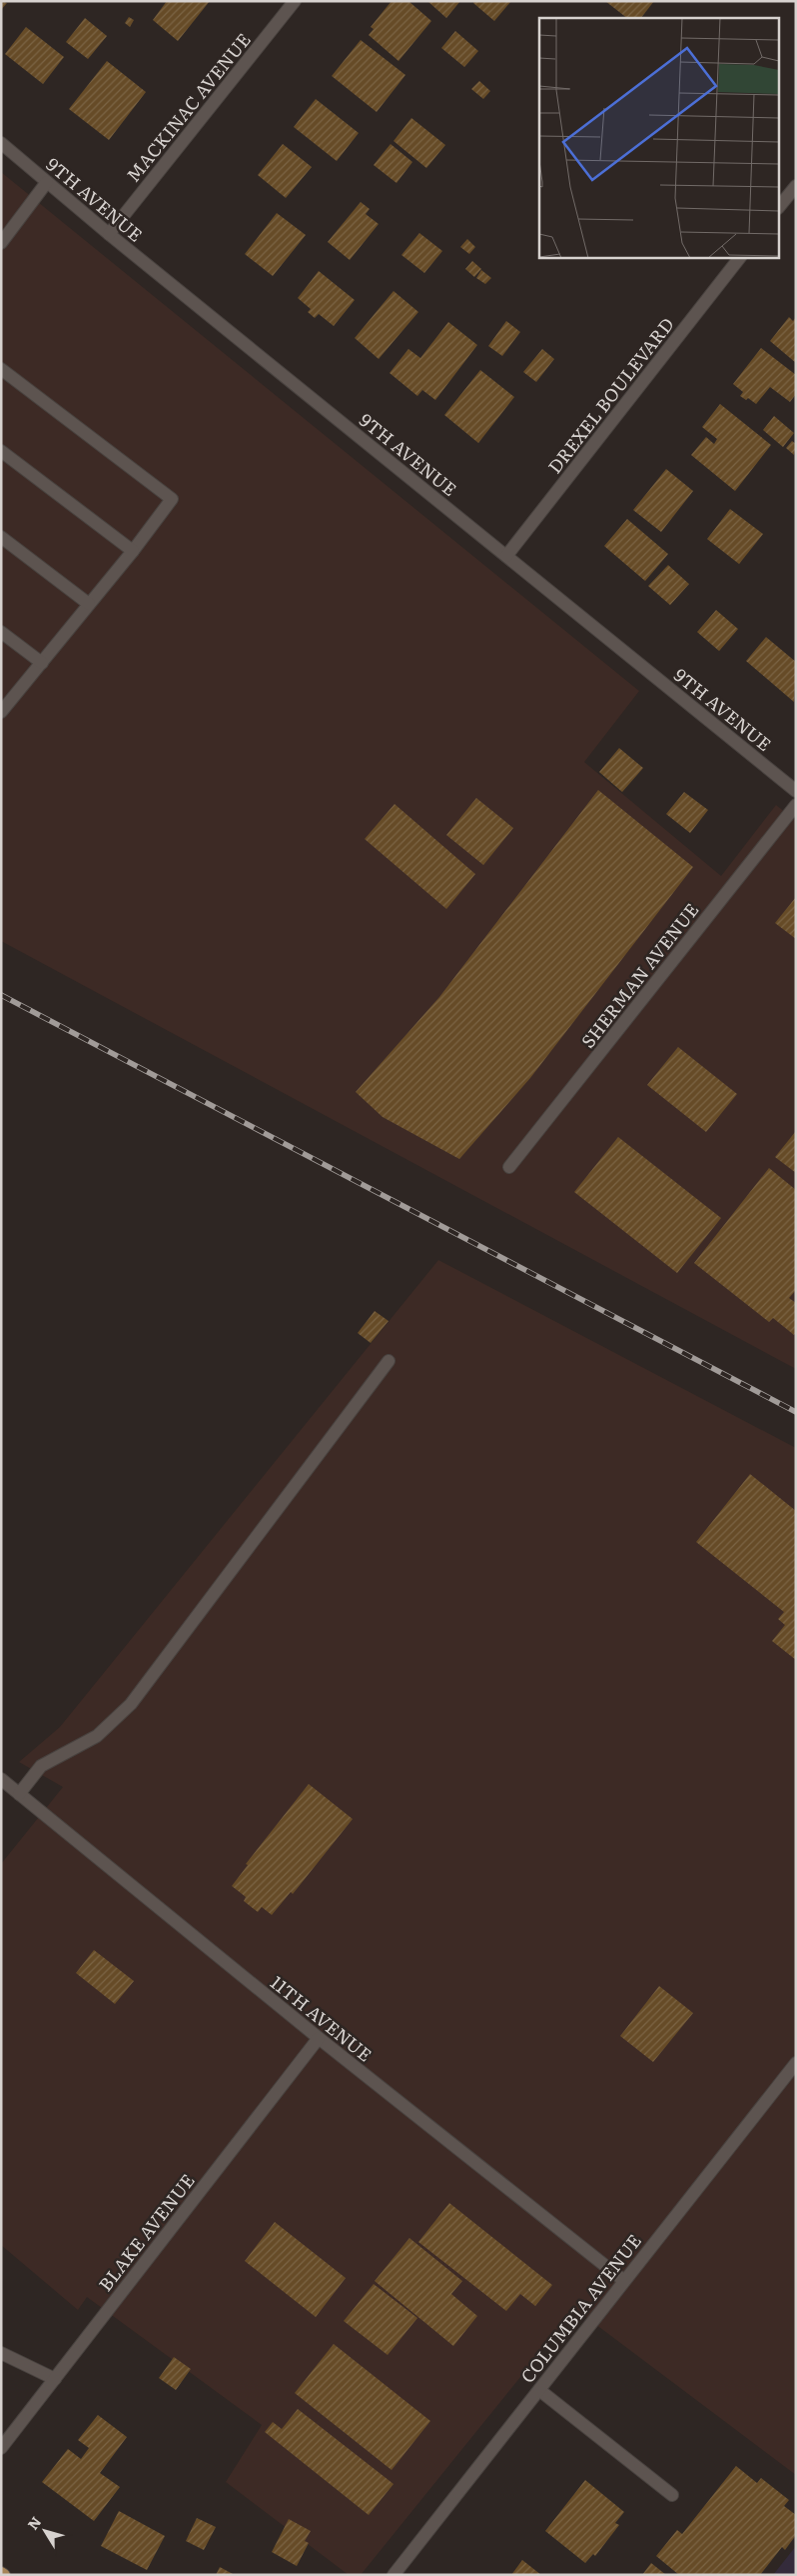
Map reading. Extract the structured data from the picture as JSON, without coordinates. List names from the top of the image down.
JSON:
{
  "streets": {
    "street": [
      "MACKINAC AVENUE",
      "9TH AVENUE",
      "DREXEL BOULEVARD",
      "SHERMAN AVENUE",
      "11TH AVENUE",
      "BLAKE AVENUE",
      "COLUMBIA AVENUE"
    ]
  },
  "crossings": [
    ["MACKINAC AVENUE", "9TH AVENUE"],
    ["9TH AVENUE", "DREXEL BOULEVARD"],
    ["11TH AVENUE", "BLAKE AVENUE"],
    ["11TH AVENUE", "COLUMBIA AVENUE"]
  ],
  "north": "top left"
}
